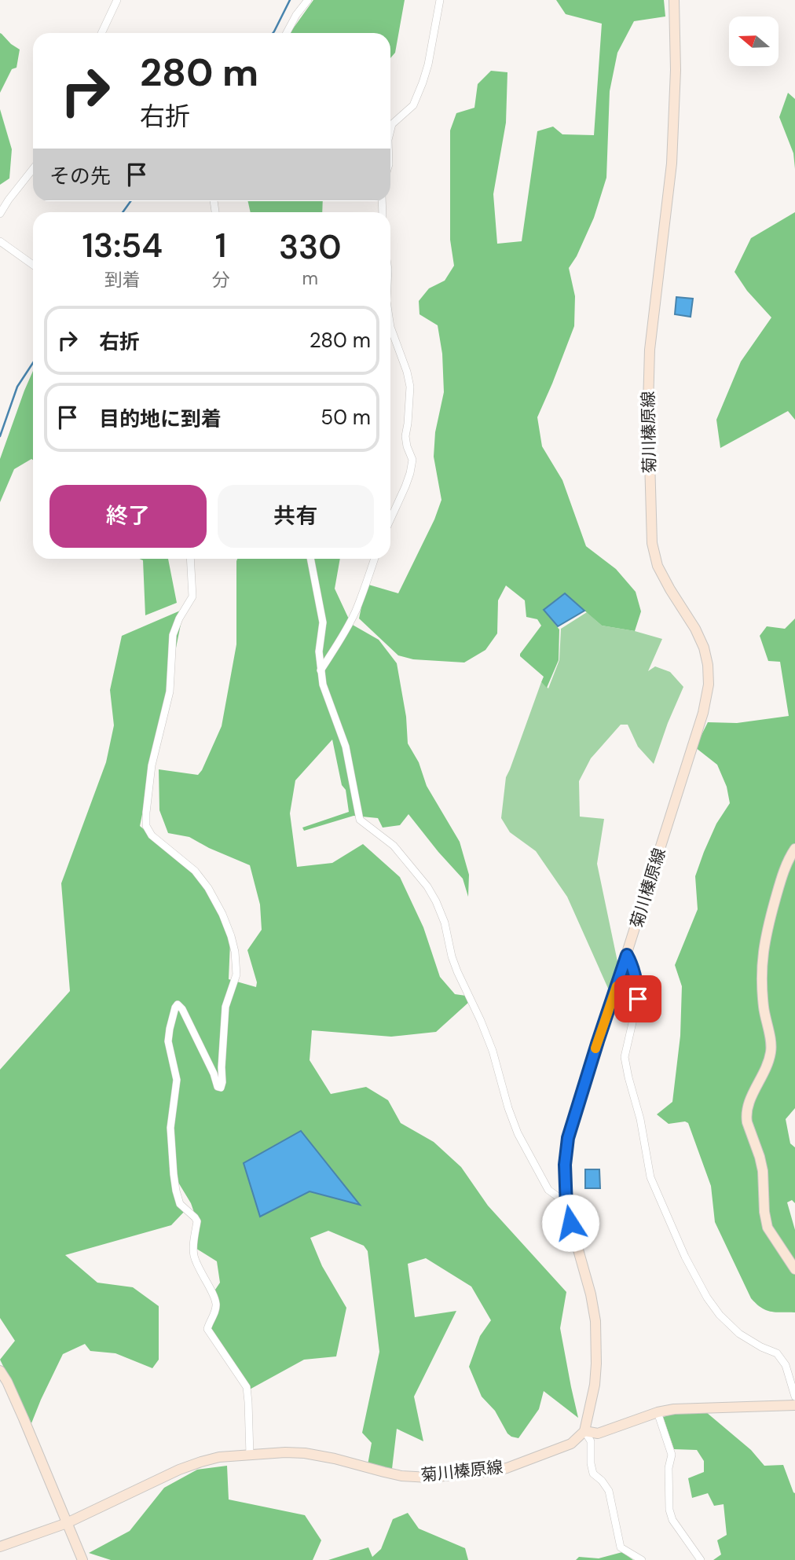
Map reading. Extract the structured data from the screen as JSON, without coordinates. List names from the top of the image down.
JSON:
{
  "streets": {
    "main road": ["菊川榛原線"]
  },
  "north": "left",
  "page": {
    "turn": ["280 m", "右折"],
    "then": "その先",
    "eta": [
      "13:54",
      "到着",
      "1",
      "分",
      "330",
      "m"
    ],
    "list": [
      {
        "name": "右折",
        "value": "280 m"
      },
      {
        "name": "目的地に到着",
        "value": "50 m"
      }
    ],
    "buttons": ["終了", "共有"]
  }
}
